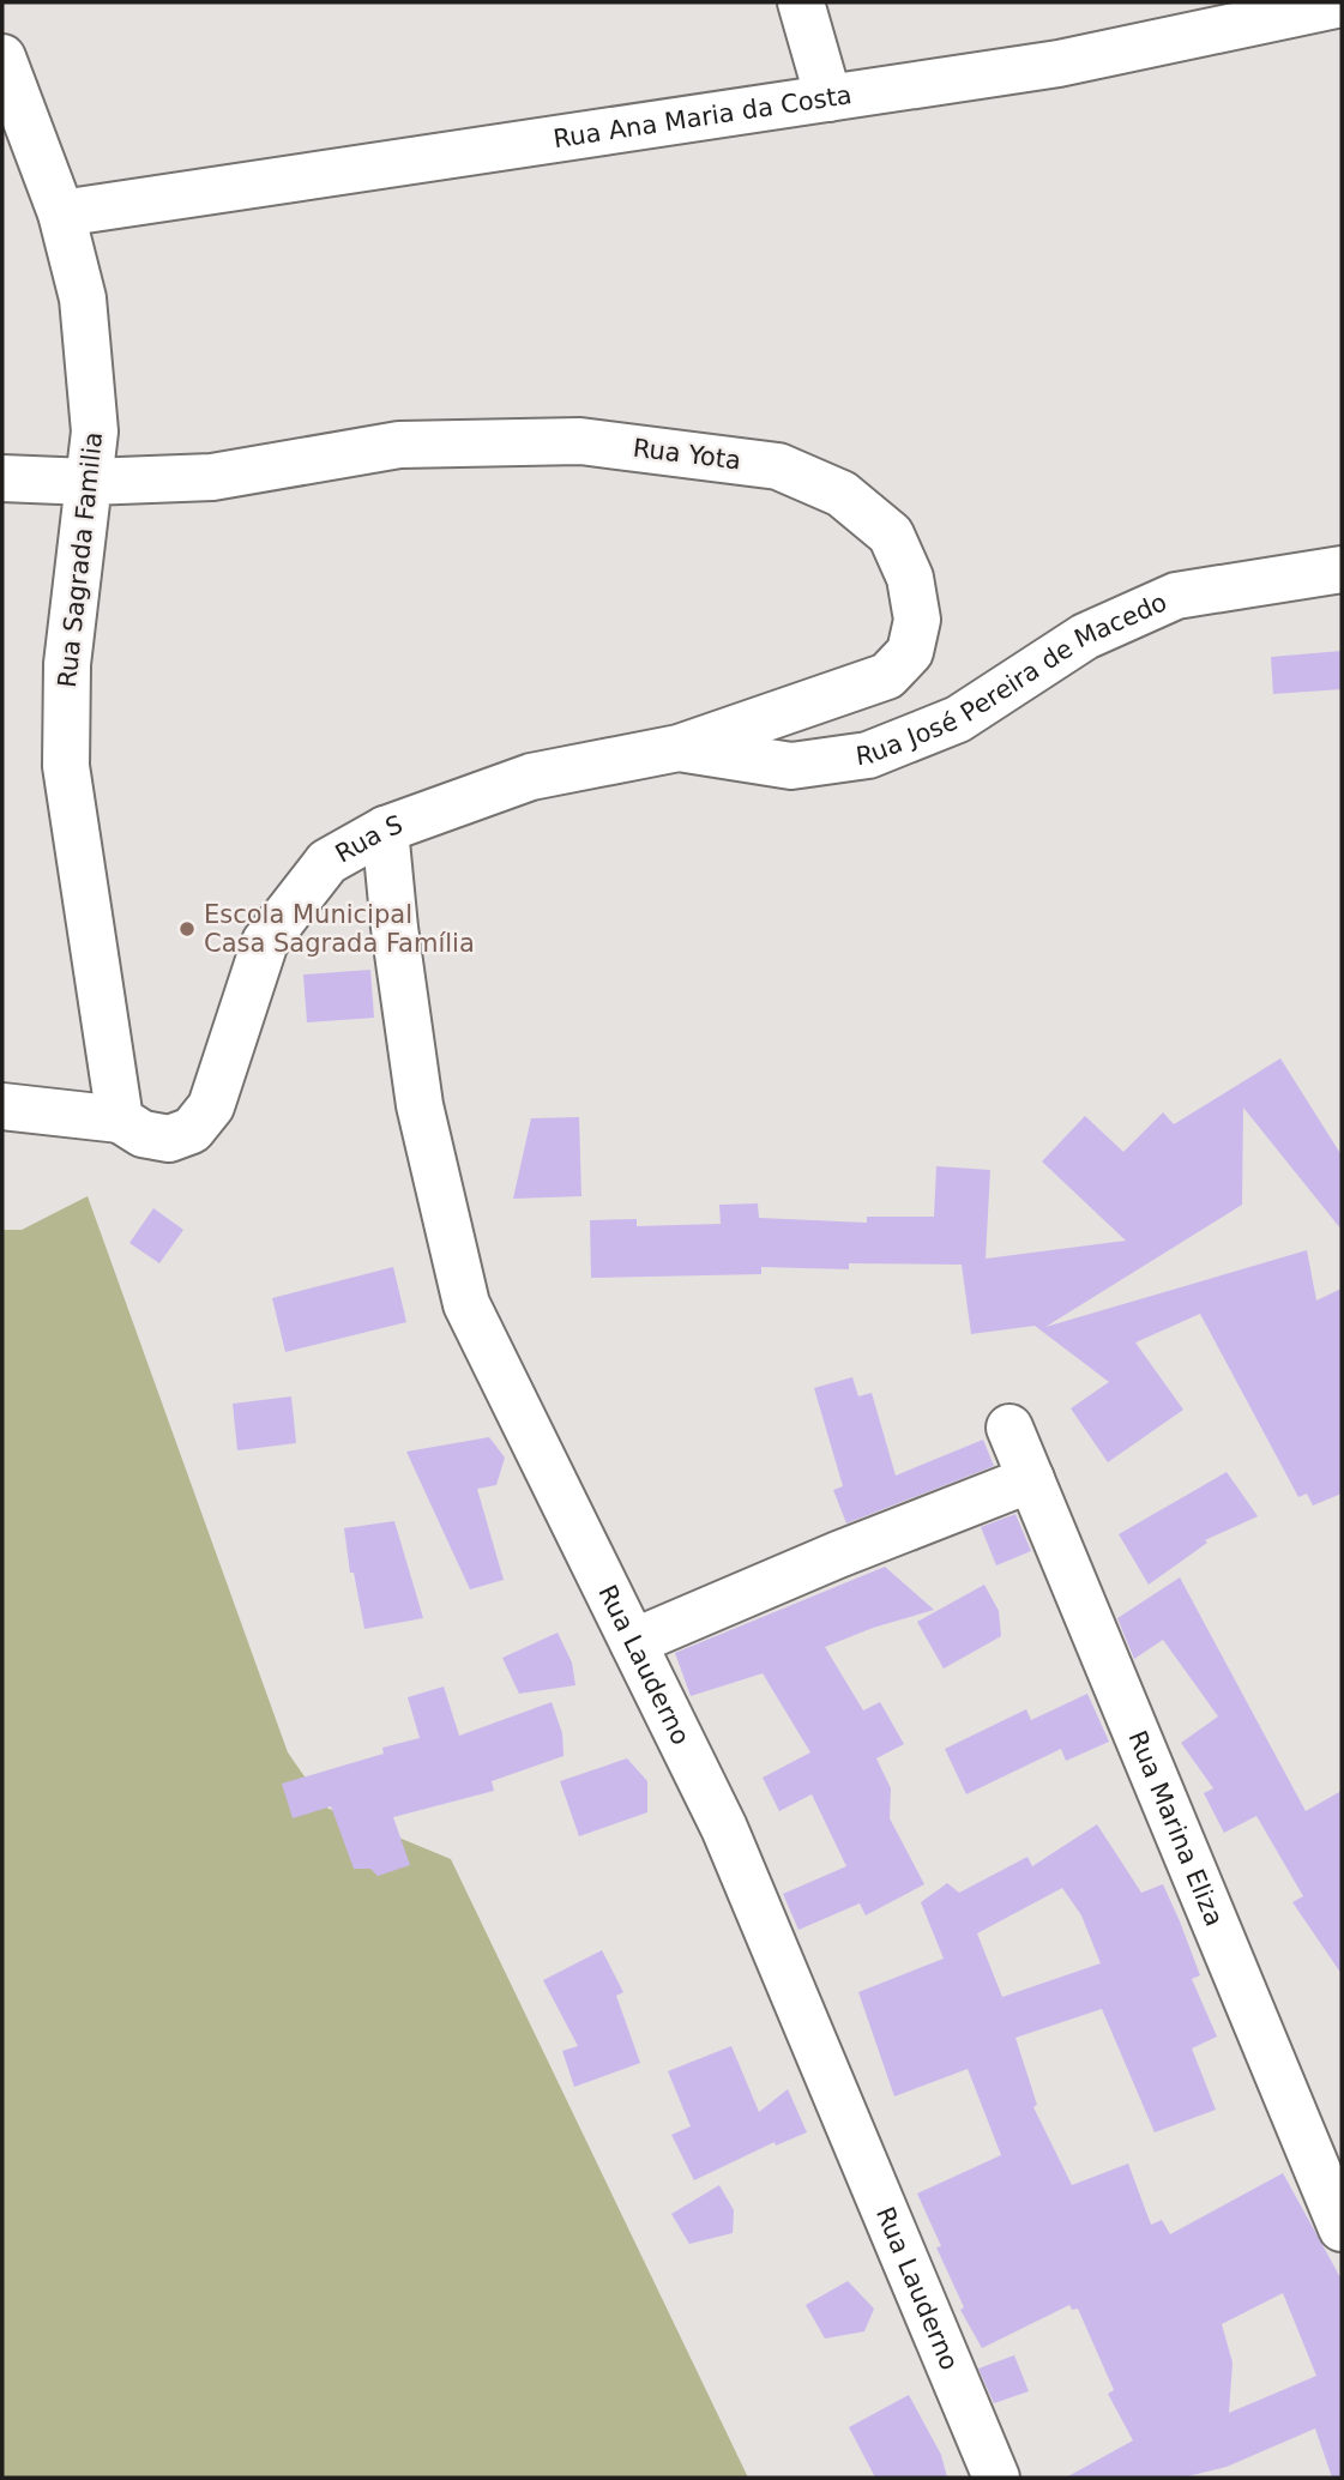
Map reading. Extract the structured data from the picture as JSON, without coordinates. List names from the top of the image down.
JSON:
{
  "streets": {
    "street": [
      "Rua Ana Maria da Costa",
      "Rua Yota",
      "Rua Sagrada Familia",
      "Rua José Pereira de Macedo",
      "Rua S",
      "Rua Lauderno",
      "Rua Marina Eliza"
    ]
  },
  "crossings": [
    ["Rua Ana Maria da Costa", "Rua Sagrada Familia"],
    ["Rua Yota", "Rua Sagrada Familia"],
    ["Rua Yota", "Rua José Pereira de Macedo"],
    ["Rua Yota", "Rua S"],
    ["Rua Sagrada Familia", "Rua S"],
    ["Rua José Pereira de Macedo", "Rua S"],
    ["Rua S", "Rua Lauderno"]
  ],
  "places": ["Escola Municipal Casa Sagrada Família"]
}
